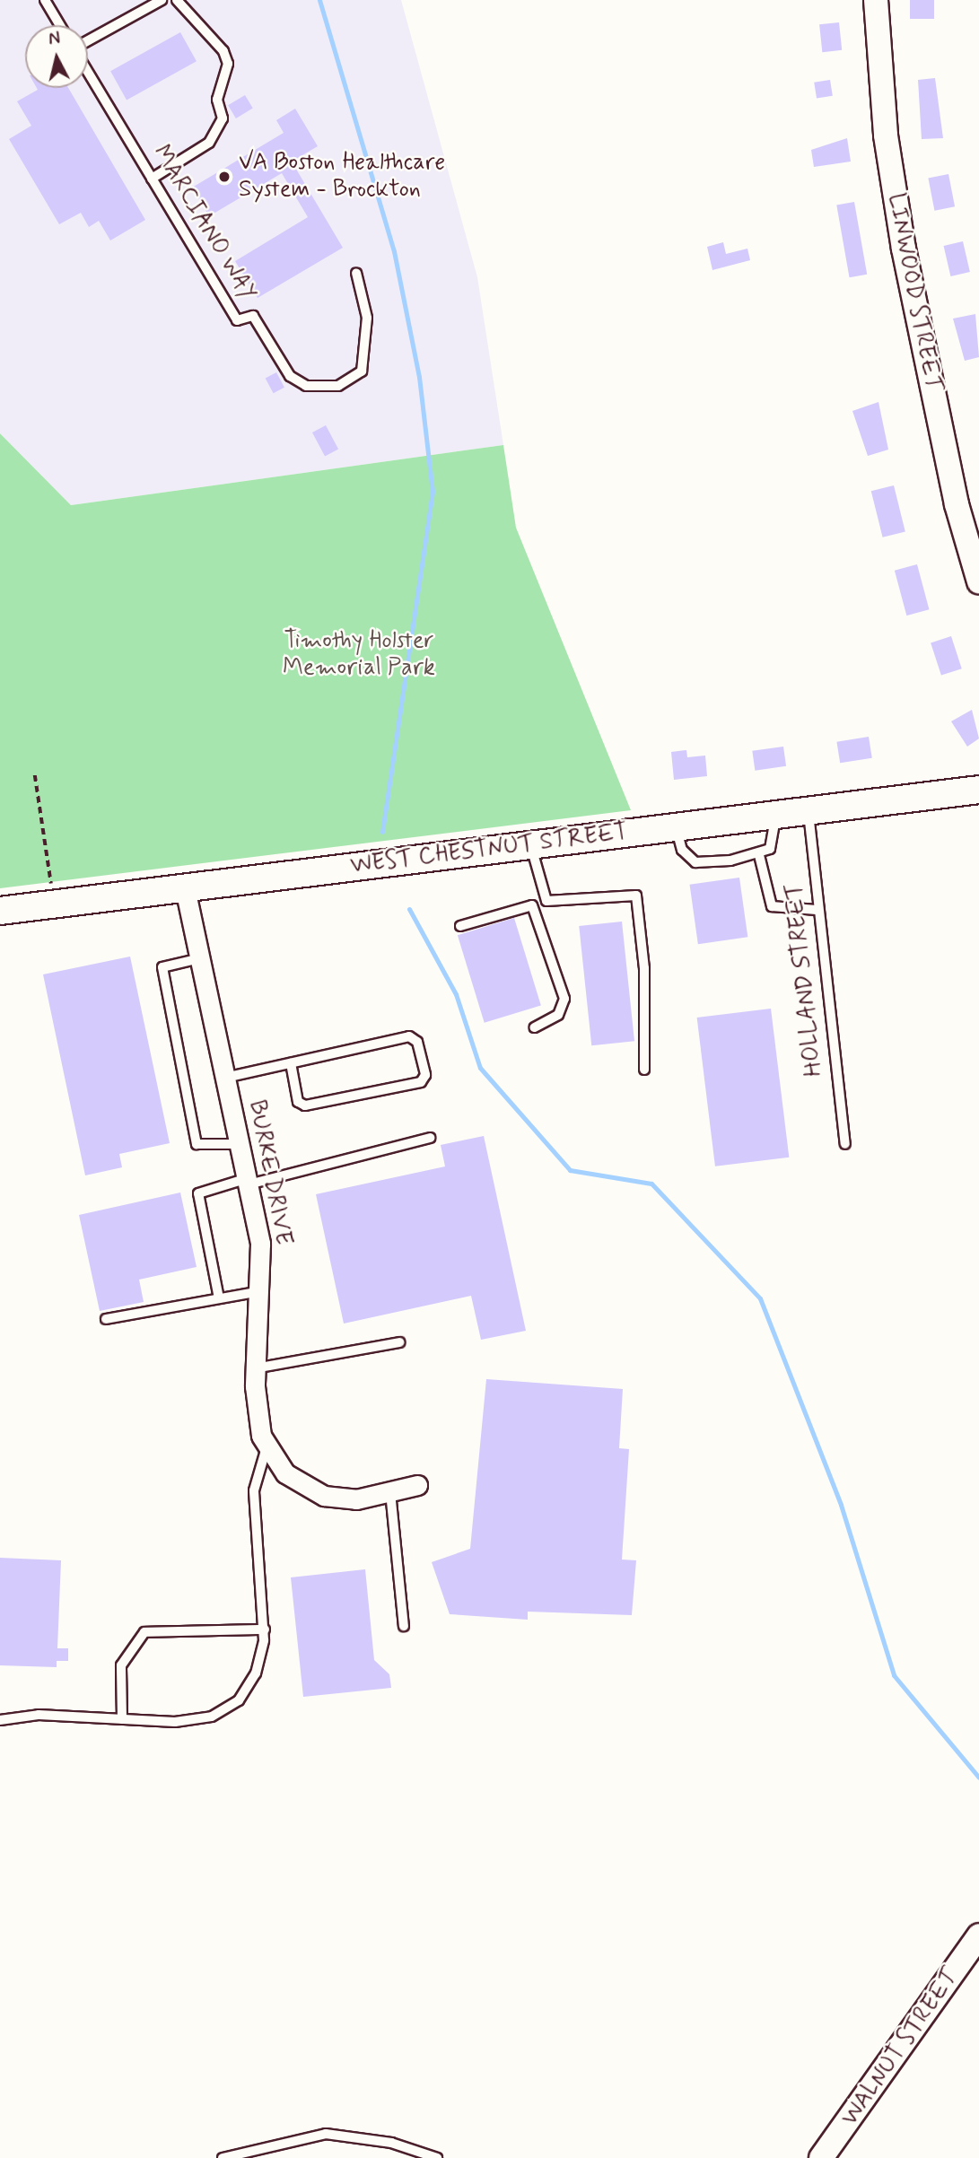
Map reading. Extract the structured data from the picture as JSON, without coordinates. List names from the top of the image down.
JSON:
{
  "streets": {
    "main road": ["WEST CHESTNUT STREET"],
    "street": ["LINWOOD STREET", "BURKE DRIVE", "WALNUT STREET"],
    "lane": ["MARCIANO WAY", "HOLLAND STREET"]
  },
  "crossings": [
    ["WEST CHESTNUT STREET", "HOLLAND STREET"],
    ["WEST CHESTNUT STREET", "BURKE DRIVE"]
  ],
  "parks": ["Timothy Holster Memorial Park"],
  "places": ["VA Boston Healthcare System - Brockton"],
  "north": "top"
}
